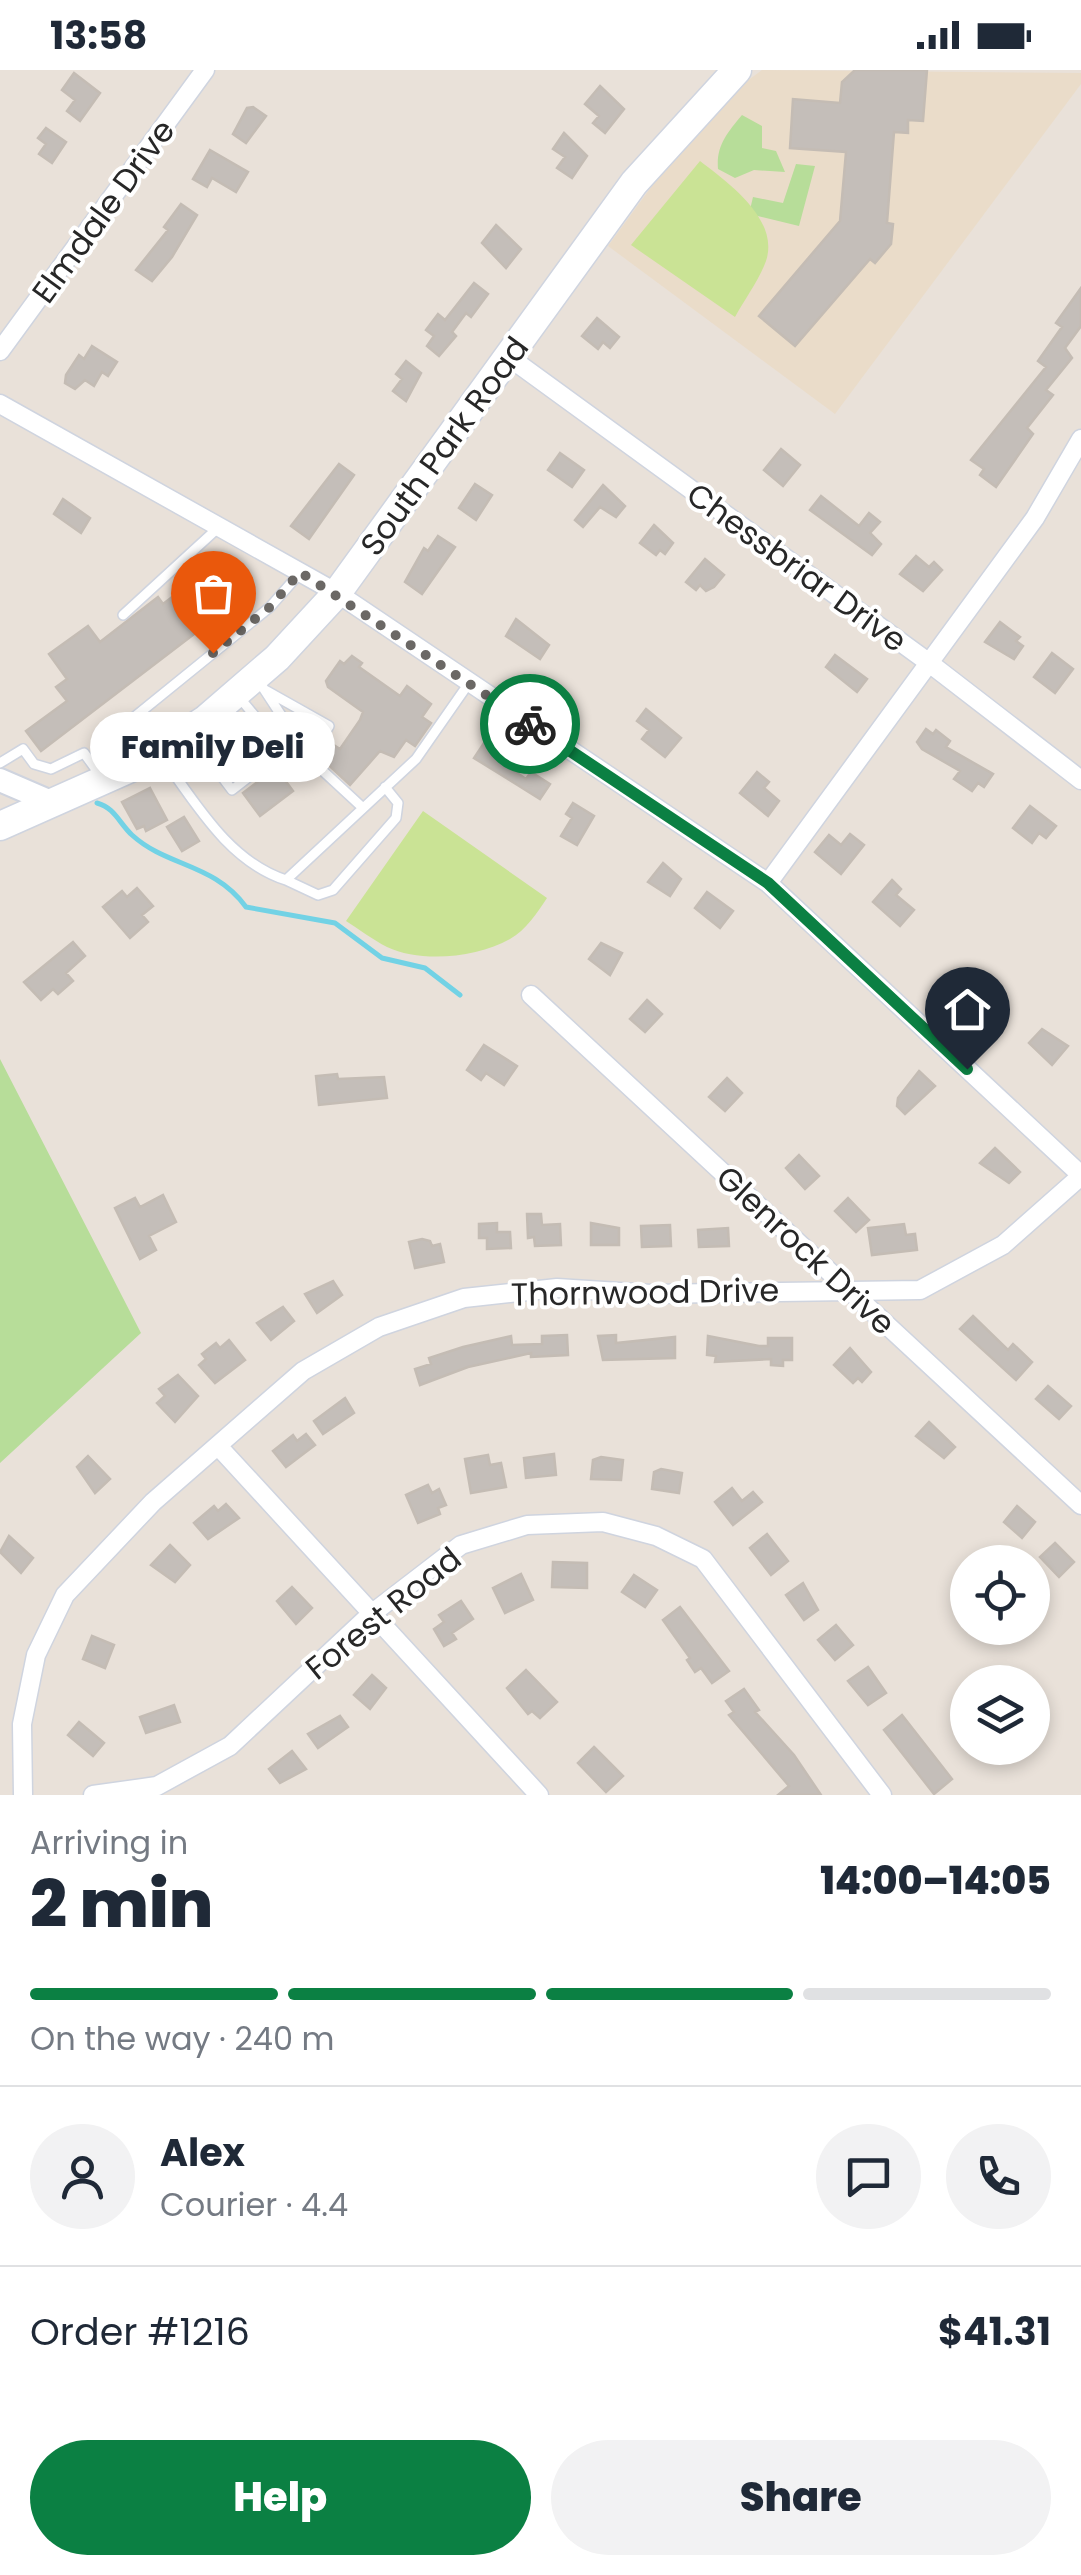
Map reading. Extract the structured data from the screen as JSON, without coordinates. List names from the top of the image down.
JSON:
{
  "streets": {
    "main road": ["South Park Road"],
    "street": [
      "Elmdale Drive",
      "Chessbriar Drive",
      "Glenrock Drive",
      "Thornwood Drive",
      "Forest Road"
    ]
  },
  "crossings": [
    ["South Park Road", "Chessbriar Drive"],
    ["Glenrock Drive", "Thornwood Drive"]
  ],
  "places": ["Family Deli"],
  "page": {
    "status": "13:58",
    "bubble": "Family Deli",
    "heading": ["2 min", "Arriving in", "14:00–14:05"],
    "panel": [
      "Alex",
      "Courier · 4.4",
      "Order #1216",
      "$41.31"
    ],
    "bar": "On the way · 240 m",
    "buttons": ["Help", "Share"]
  }
}
